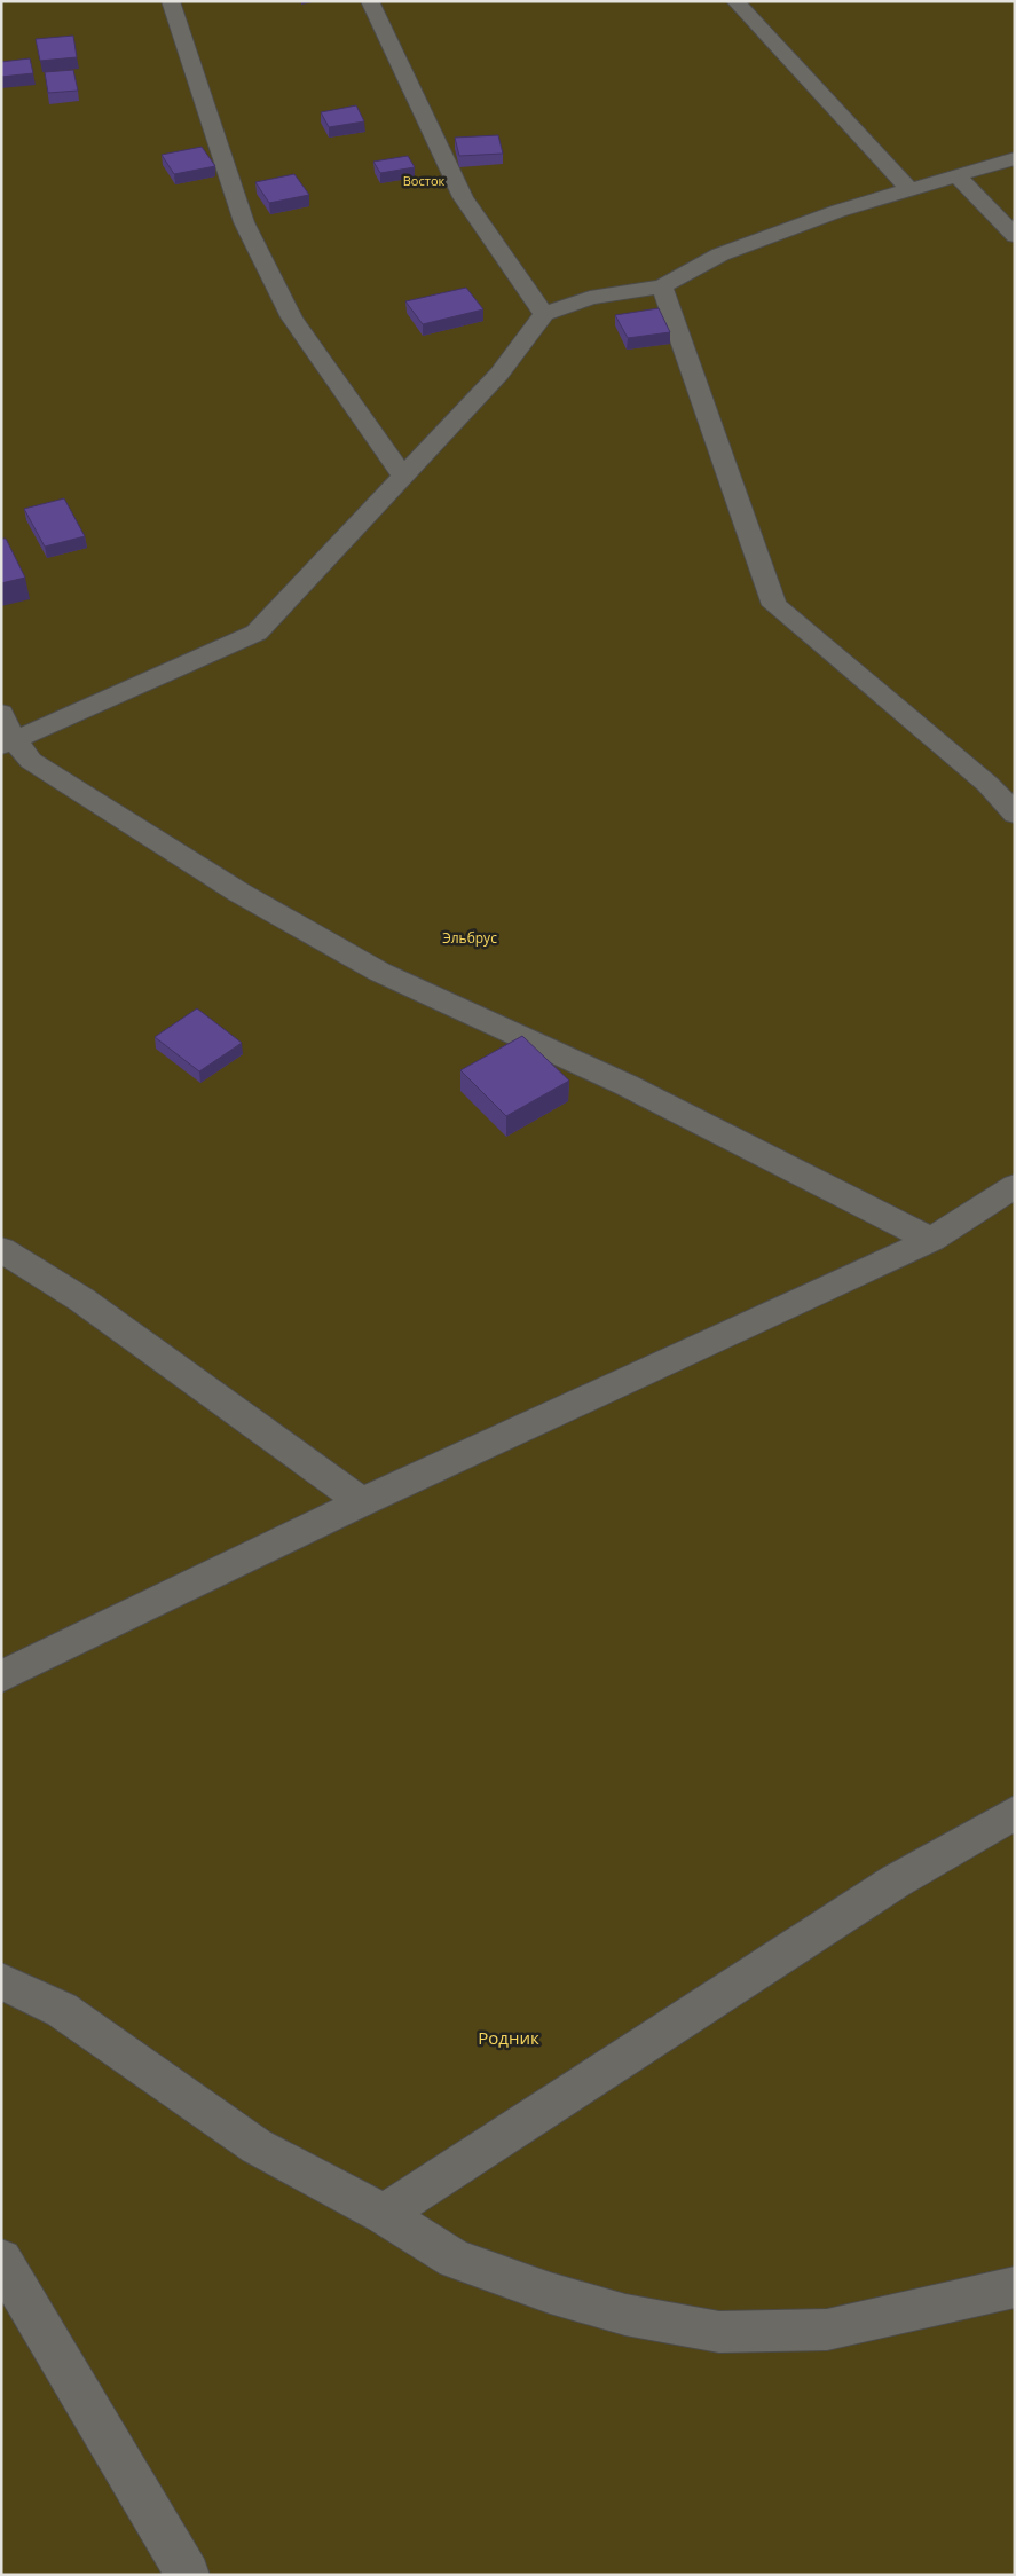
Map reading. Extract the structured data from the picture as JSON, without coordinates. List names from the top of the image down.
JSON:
{
  "parks": ["Восток", "Эльбрус", "Родник"]
}
